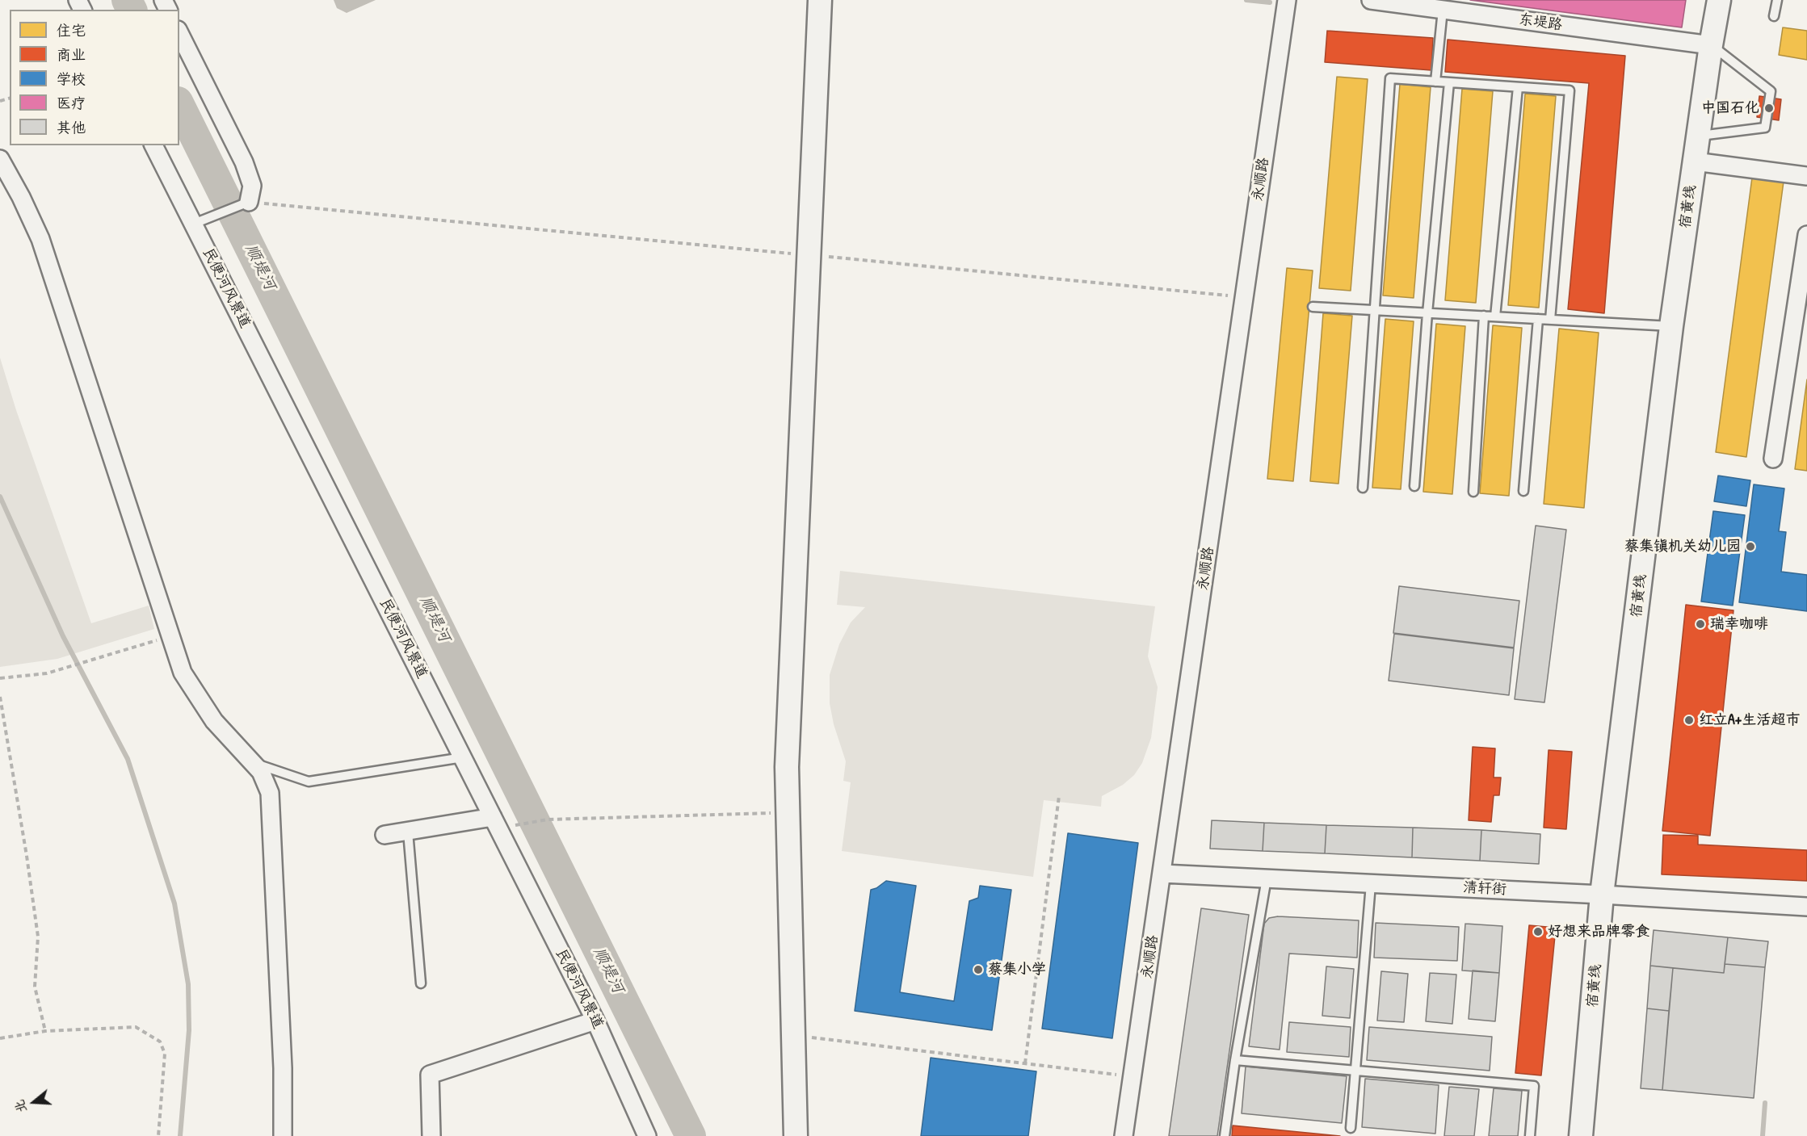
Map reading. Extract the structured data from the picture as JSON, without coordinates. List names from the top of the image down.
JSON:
{
  "streets": {
    "main road": ["宿黄线"],
    "street": [
      "东堤路",
      "永顺路",
      "民便河风景道",
      "清轩街"
    ]
  },
  "crossings": [
    ["东堤路", "宿黄线"],
    ["永顺路", "清轩街"],
    ["宿黄线", "清轩街"]
  ],
  "water": ["顺堤河"],
  "places": [
    "中国石化",
    "蔡集镇机关幼儿园",
    "瑞幸咖啡",
    "红立A+生活超市",
    "好想来品牌零食",
    "蔡集小学"
  ],
  "legend": [
    "住宅",
    "商业",
    "学校",
    "医疗",
    "其他"
  ],
  "north": "left"
}
